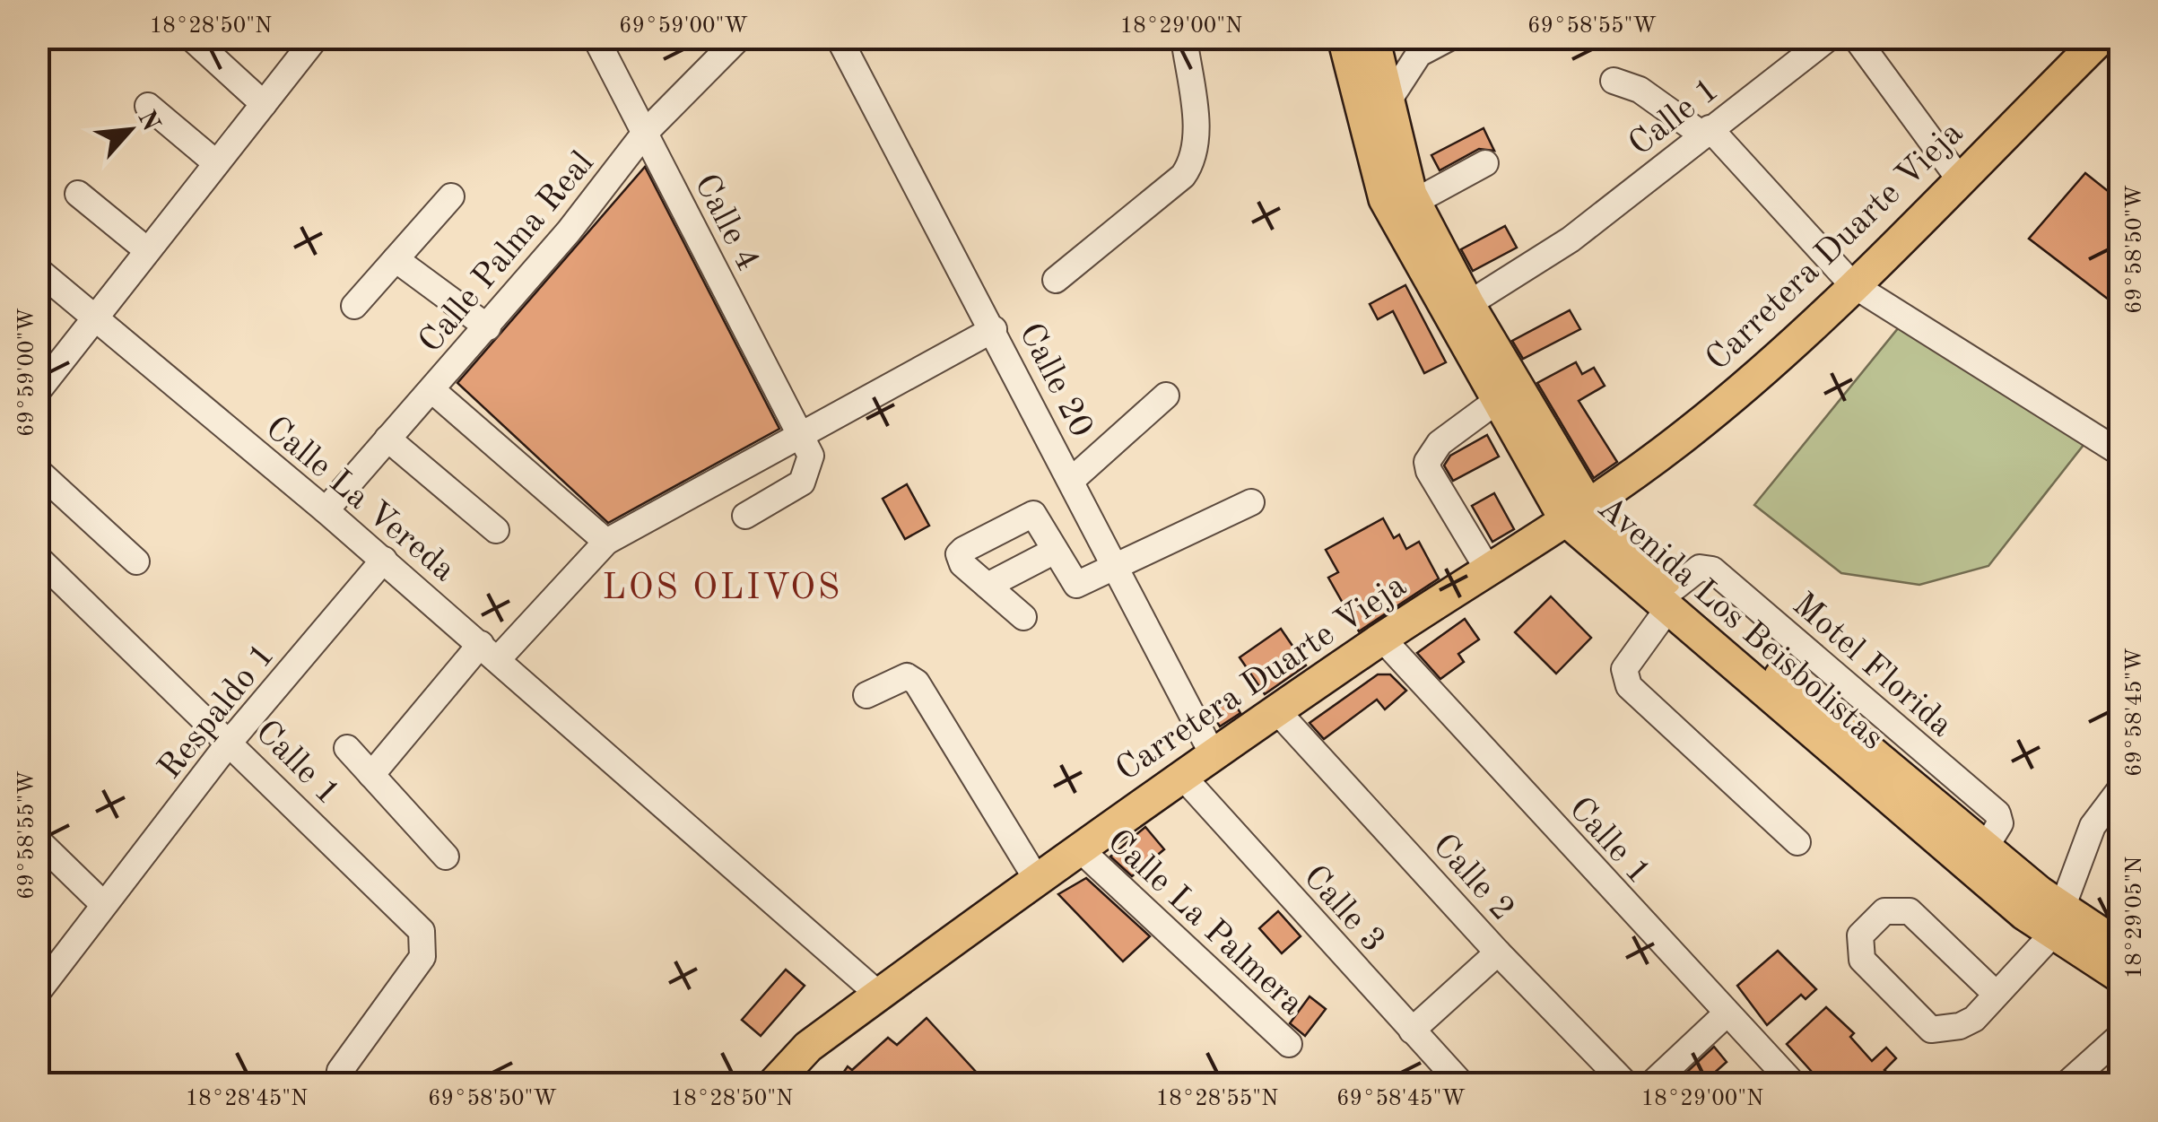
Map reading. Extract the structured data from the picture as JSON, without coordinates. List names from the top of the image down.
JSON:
{
  "streets": {
    "main road": ["Carretera Duarte Vieja", "Avenida Los Beisbolistas"],
    "street": [
      "Calle 1",
      "Calle 4",
      "Calle Palma Real",
      "Calle 20",
      "Calle La Vereda",
      "Respaldo 1",
      "Calle 2",
      "Calle 3",
      "Calle La Palmera"
    ]
  },
  "crossings": [
    ["Calle 1", "Carretera Duarte Vieja"],
    ["Calle 1", "Avenida Los Beisbolistas"],
    ["Calle 1", "Respaldo 1"],
    ["Calle 4", "Calle Palma Real"],
    ["Carretera Duarte Vieja", "Calle 20"],
    ["Carretera Duarte Vieja", "Calle La Vereda"],
    ["Carretera Duarte Vieja", "Avenida Los Beisbolistas"],
    ["Carretera Duarte Vieja", "Calle 2"],
    ["Carretera Duarte Vieja", "Calle 3"],
    ["Carretera Duarte Vieja", "Calle La Palmera"],
    ["Calle Palma Real", "Calle La Vereda"],
    ["Calle La Vereda", "Respaldo 1"]
  ],
  "districts": ["LOS OLIVOS"],
  "north": "top right",
  "coordinates": [
    "18°28'50\"N",
    "69°59'00\"W",
    "18°29'00\"N",
    "69°58'55\"W",
    "69°58'50\"W",
    "69°58'45\"W",
    "18°29'05\"N",
    "18°28'45\"N",
    "18°28'55\"N"
  ]
}
